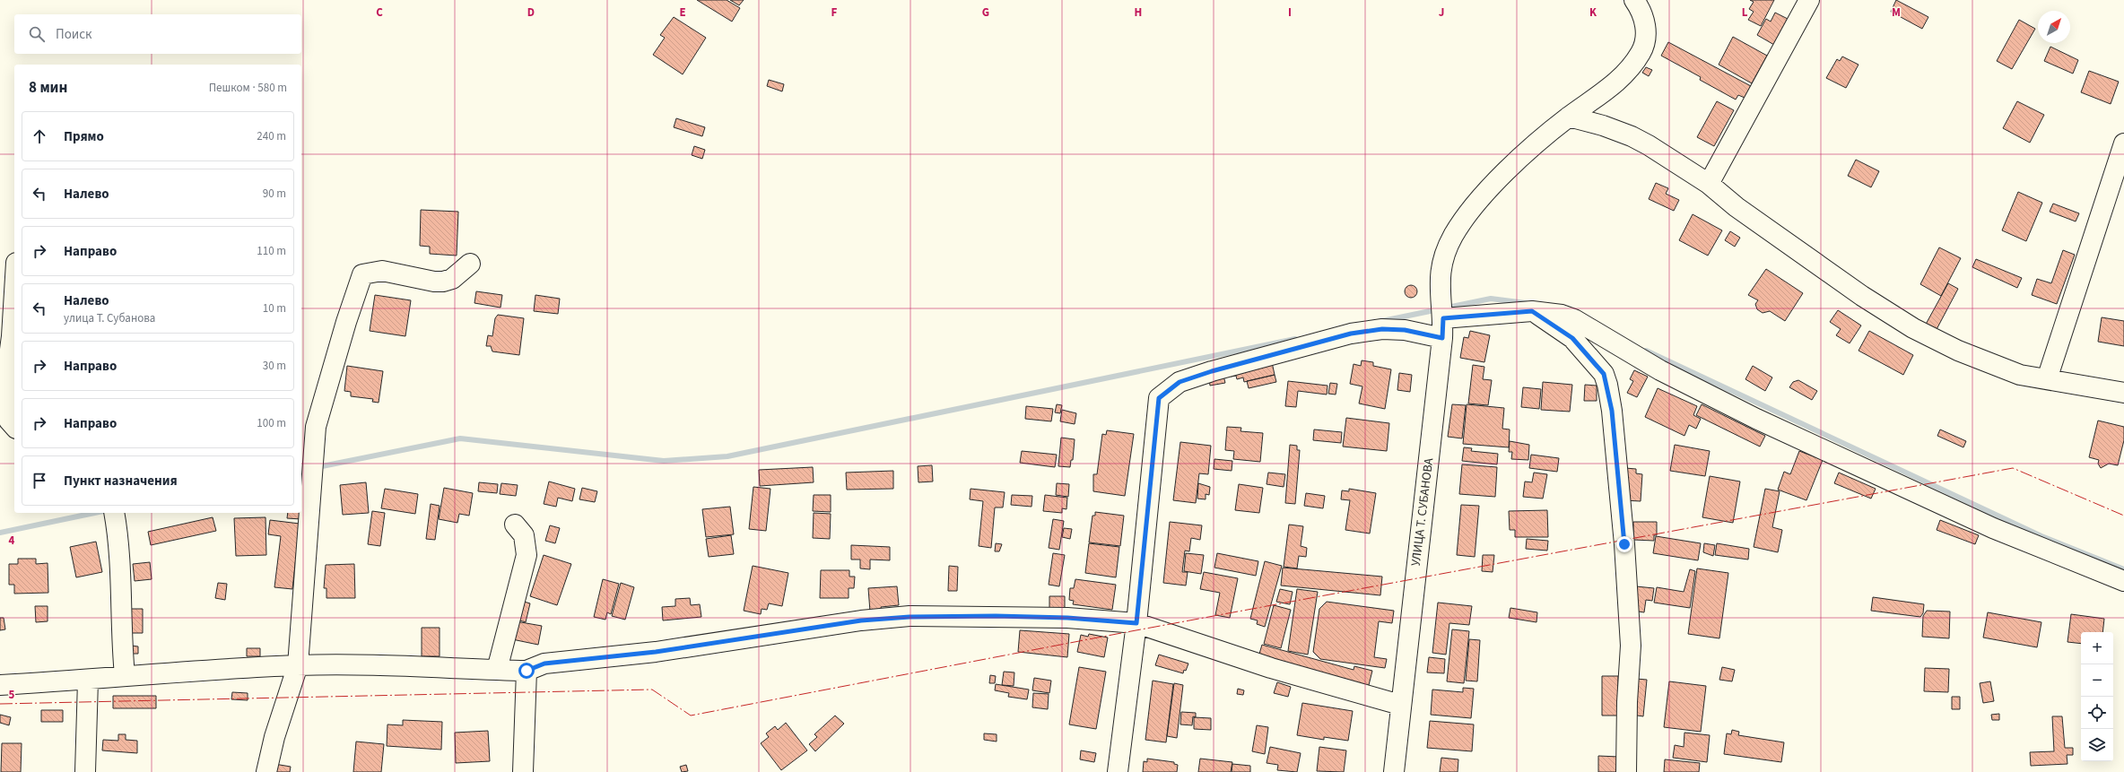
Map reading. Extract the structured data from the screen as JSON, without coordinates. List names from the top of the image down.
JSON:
{
  "streets": {
    "street": ["УЛИЦА Т. СУБАНОВА"]
  },
  "north": "top right",
  "page": {
    "search": "Поиск",
    "heading": ["8 мин", "Пешком · 580 m"],
    "list": [
      ["Прямо", "240 m"],
      ["Налево", "90 m"],
      ["Направо", "110 m"],
      ["Налево", "улица Т. Субанова", "10 m"],
      ["Направо", "30 m"],
      ["Направо", "100 m"],
      "Пункт назначения"
    ],
    "map_buttons": ["+", "−"]
  },
  "grid": {
    "columns": [
      "C",
      "D",
      "E",
      "F",
      "G",
      "H",
      "I",
      "J",
      "K",
      "L",
      "M"
    ],
    "rows": ["4", "5"]
  }
}
